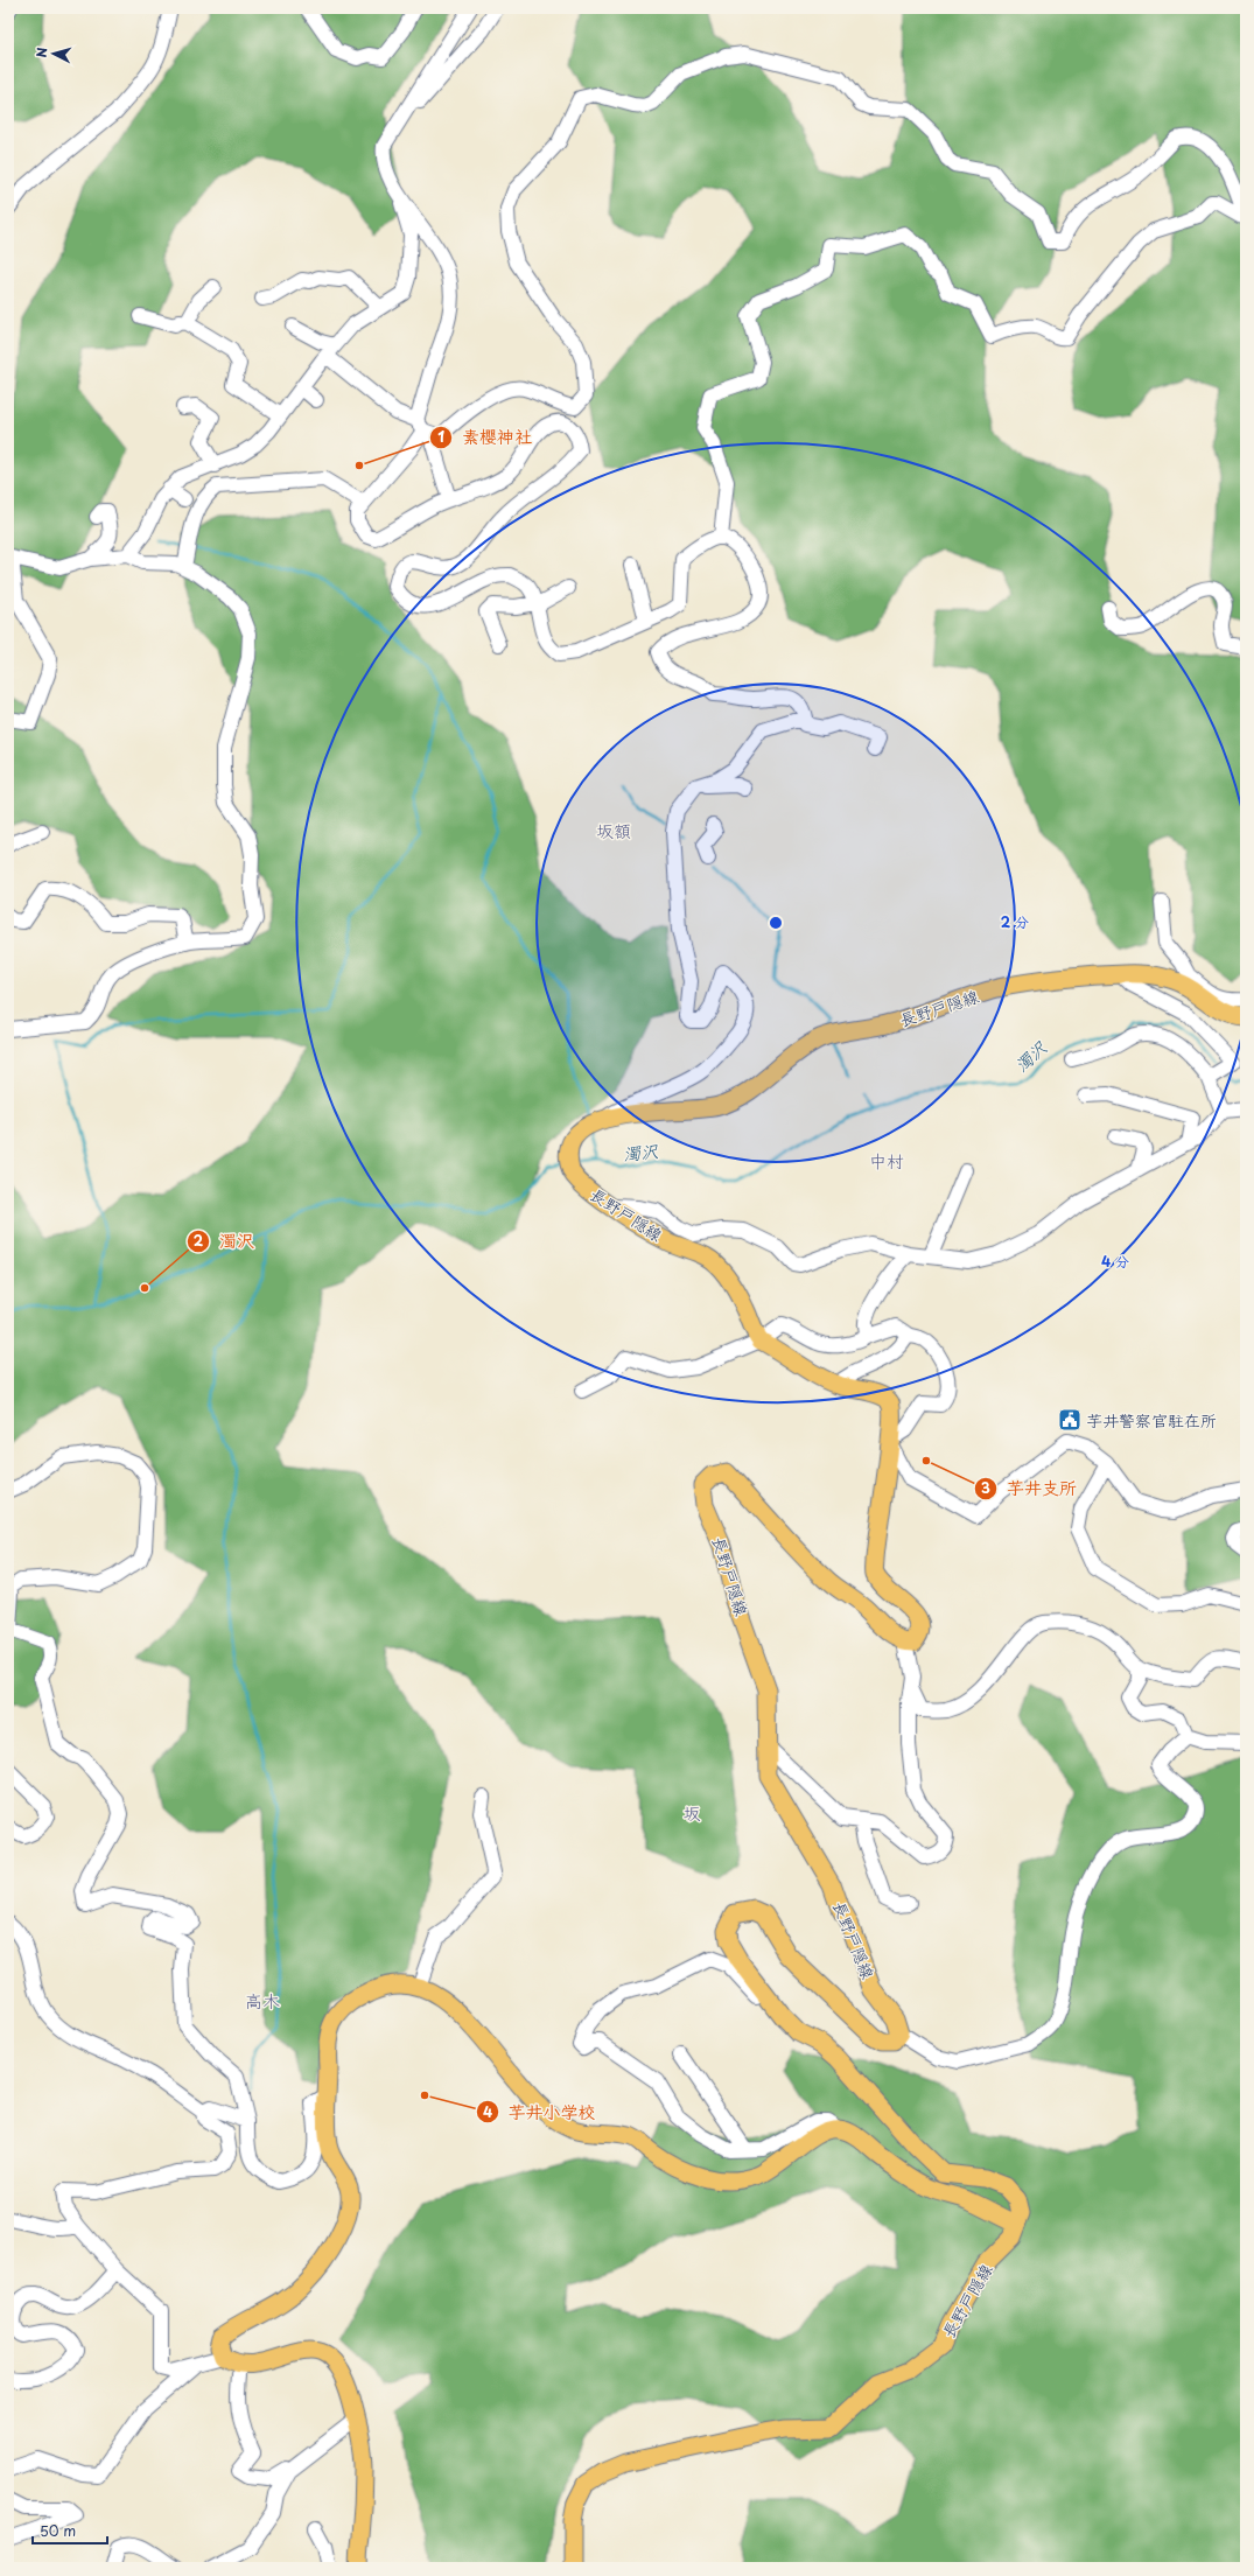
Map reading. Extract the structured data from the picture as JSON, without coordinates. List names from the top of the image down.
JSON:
{
  "streets": {
    "main road": ["長野戸隠線"]
  },
  "districts": [
    "坂額",
    "中村",
    "坂",
    "高木"
  ],
  "water": ["濁沢"],
  "places": {
    "other": [
      "素櫻神社",
      "濁沢",
      "芋井支所",
      "芋井小学校"
    ],
    "public building": ["芋井警察官駐在所"]
  },
  "scale_bar": "50 m",
  "north": "left",
  "rings": ["2 分", "4 分"]
}
